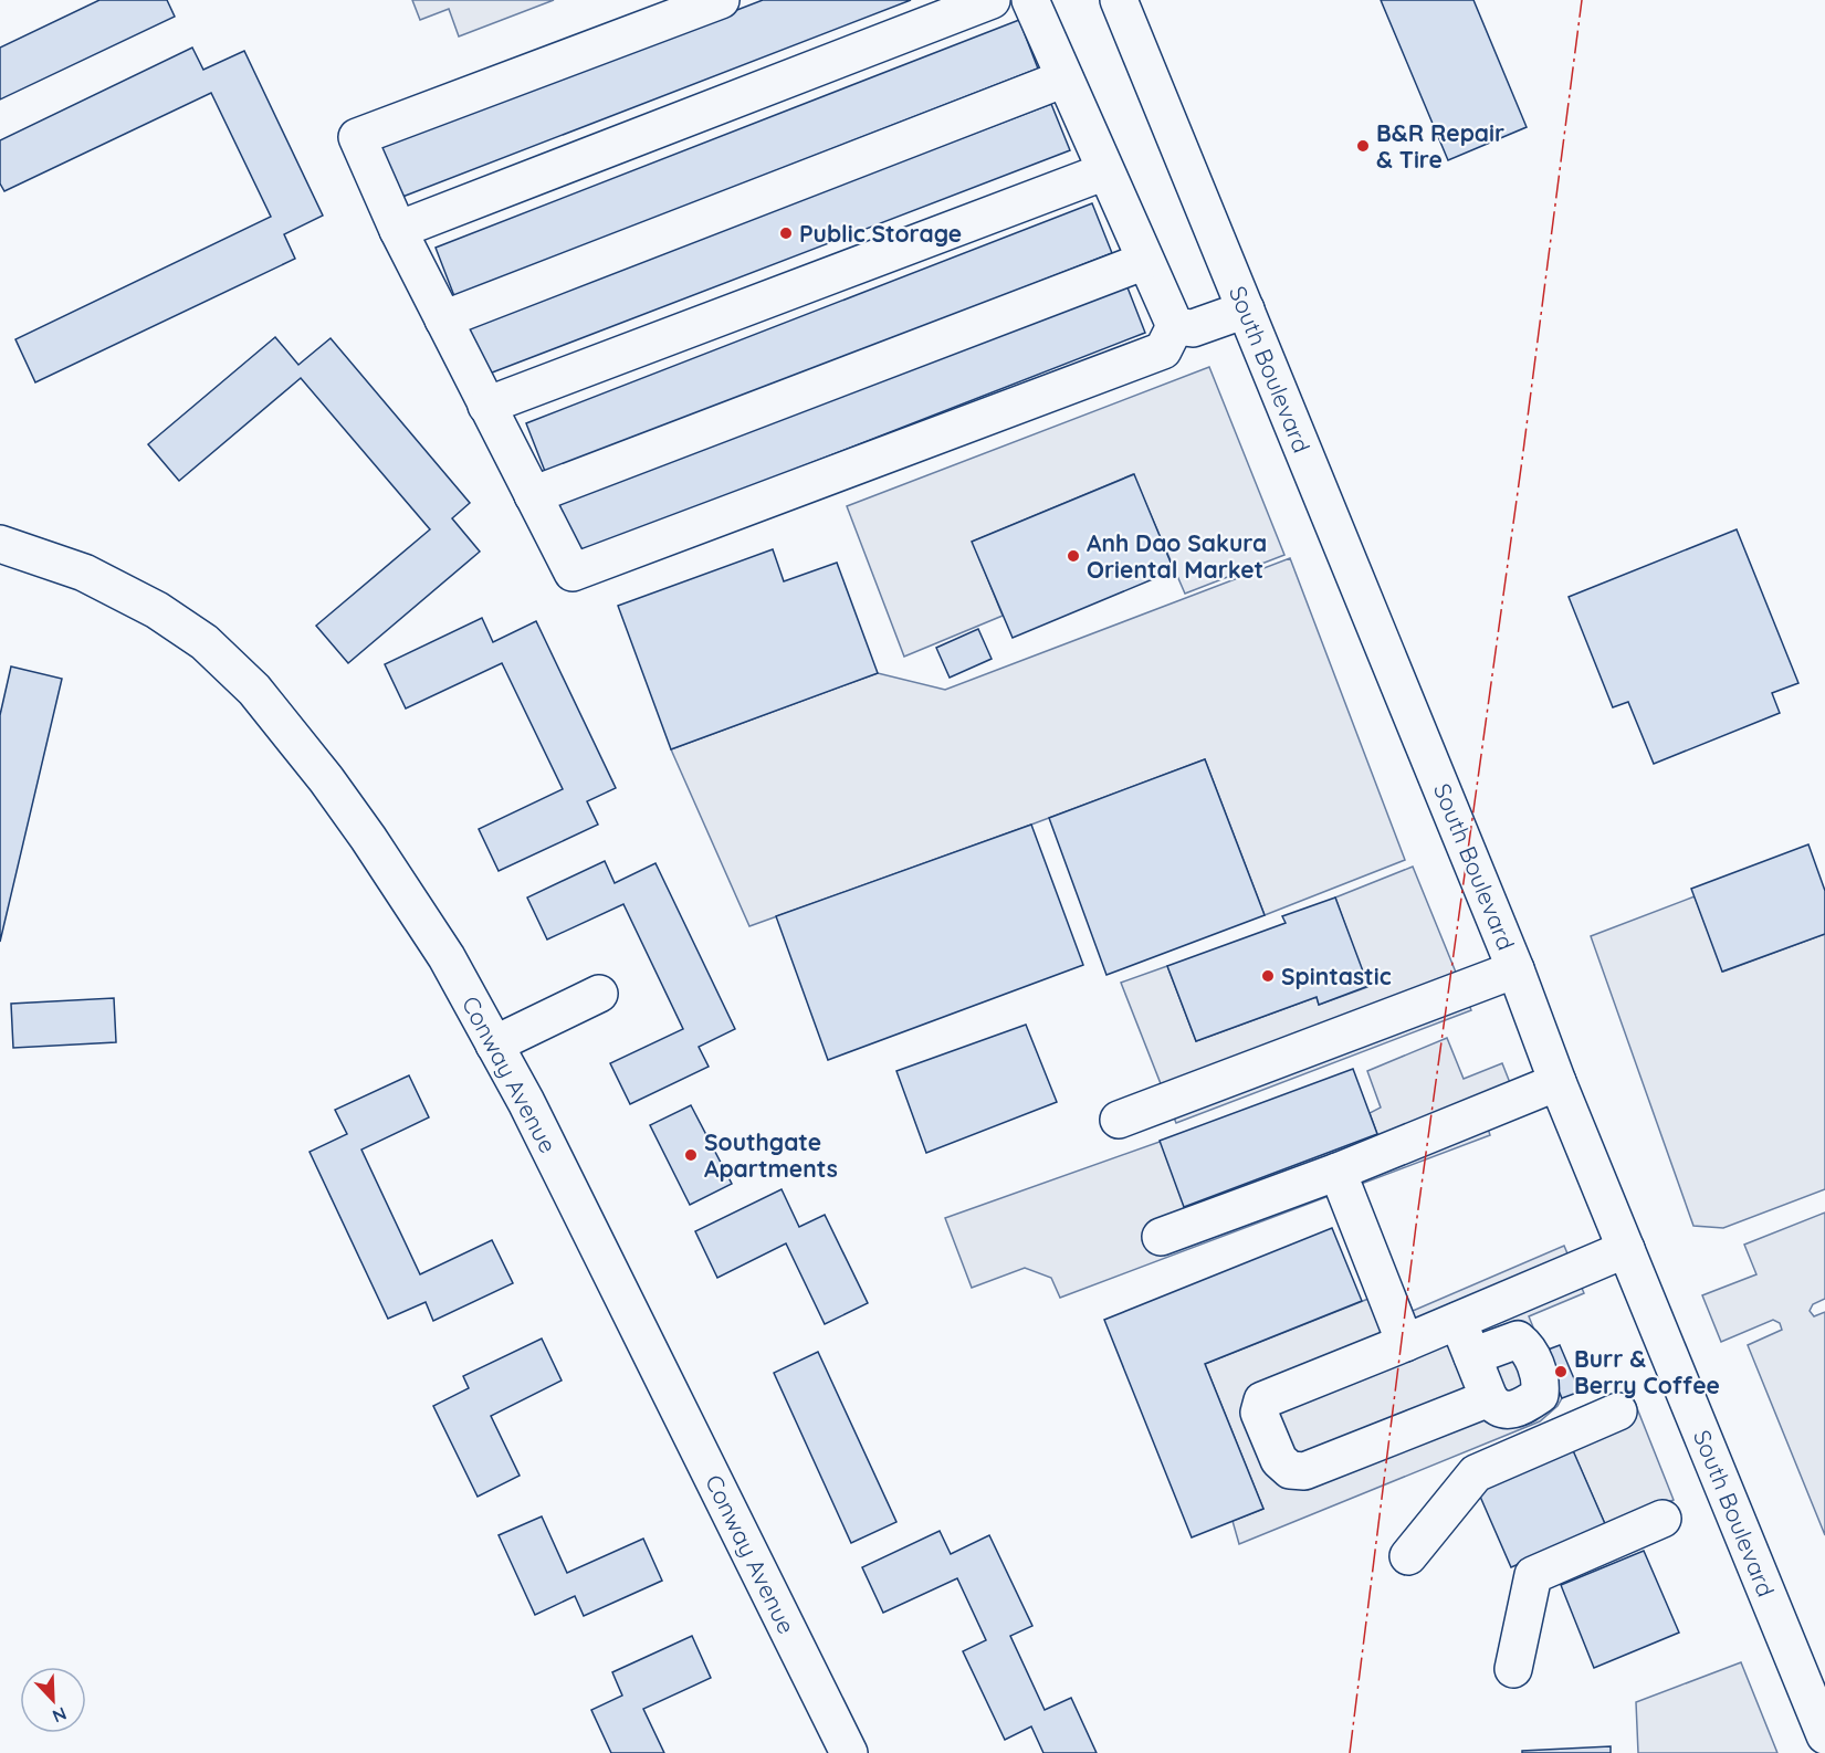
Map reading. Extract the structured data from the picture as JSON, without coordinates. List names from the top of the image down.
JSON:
{
  "streets": {
    "main road": ["South Boulevard", "Conway Avenue"]
  },
  "places": [
    "B&R Repair & Tire",
    "Public Storage",
    "Anh Dao Sakura Oriental Market",
    "Spintastic",
    "Southgate Apartments",
    "Burr & Berry Coffee"
  ],
  "north": "bottom right"
}
